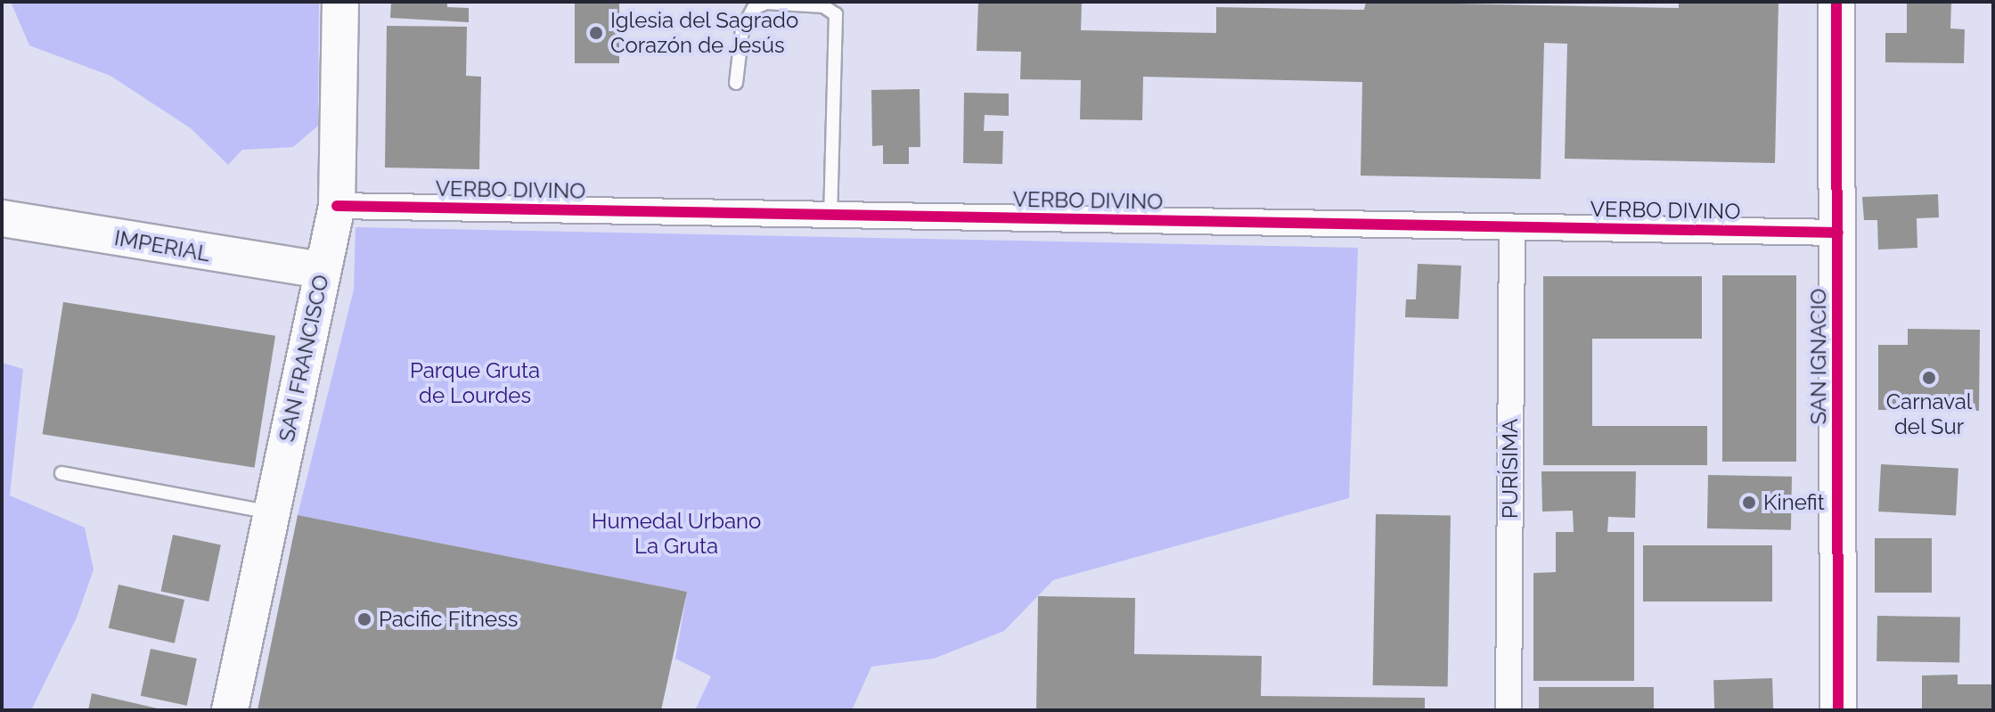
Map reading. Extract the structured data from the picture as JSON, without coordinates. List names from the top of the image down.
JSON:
{
  "streets": {
    "street": [
      "VERBO DIVINO",
      "IMPERIAL",
      "SAN IGNACIO",
      "SAN FRANCISCO",
      "PURÍSIMA"
    ]
  },
  "crossings": [
    ["VERBO DIVINO", "SAN IGNACIO"],
    ["VERBO DIVINO", "SAN FRANCISCO"],
    ["VERBO DIVINO", "PURÍSIMA"],
    ["IMPERIAL", "SAN FRANCISCO"]
  ],
  "parks": ["Parque Gruta de Lourdes", "Humedal Urbano La Gruta"],
  "places": [
    "Iglesia del Sagrado Corazón de Jesús",
    "Carnaval del Sur",
    "Kinefit",
    "Pacific Fitness"
  ]
}
